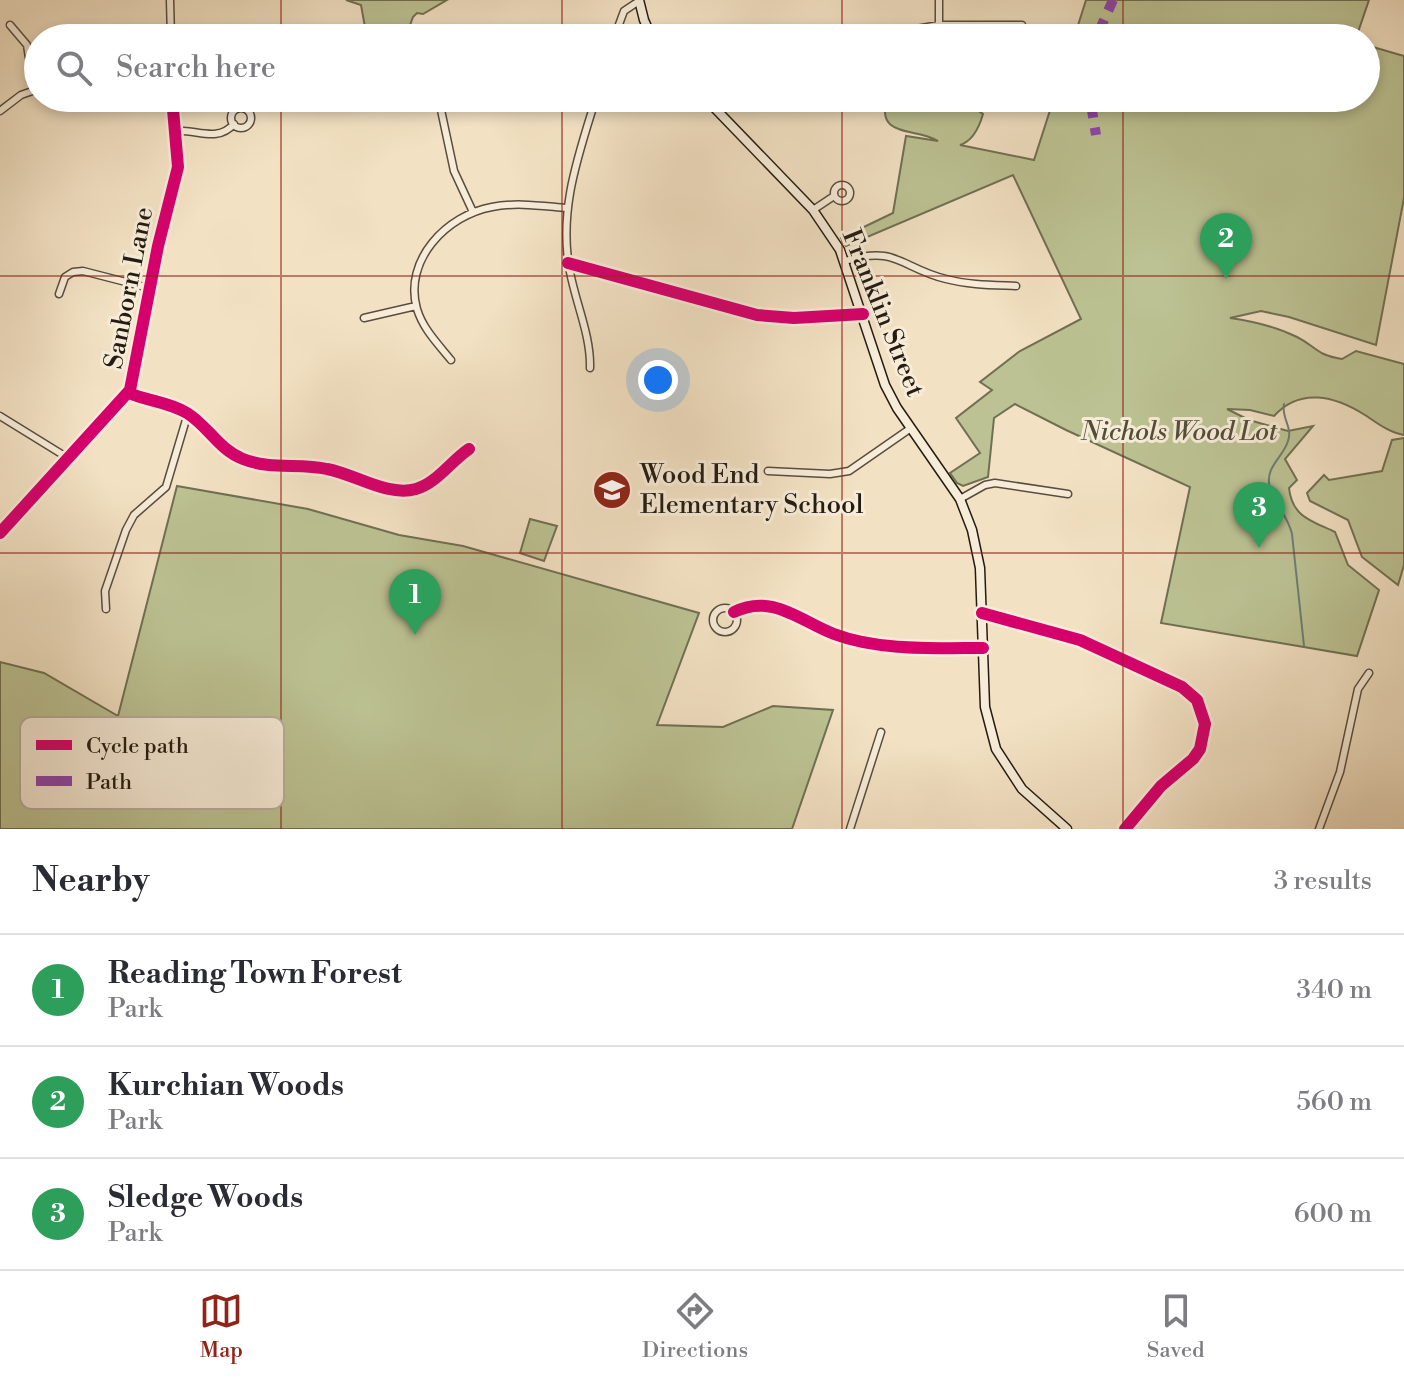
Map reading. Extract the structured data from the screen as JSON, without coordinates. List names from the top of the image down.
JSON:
{
  "streets": {
    "main road": ["Franklin Street"],
    "street": ["Sanborn Lane"]
  },
  "parks": ["Nichols Wood Lot"],
  "places": {
    "school or university": ["Wood End Elementary School"]
  },
  "legend": ["Cycle path", "Path"],
  "page": {
    "search": "Search here",
    "pins": ["2", "3", "1"],
    "heading": ["Nearby", "3 results"],
    "list": [
      {
        "mark": "1",
        "name": "Reading Town Forest",
        "note": "Park",
        "value": "340 m"
      },
      {
        "mark": "2",
        "name": "Kurchian Woods",
        "note": "Park",
        "value": "560 m"
      },
      {
        "mark": "3",
        "name": "Sledge Woods",
        "note": "Park",
        "value": "600 m"
      }
    ],
    "nav": ["Map", "Directions", "Saved"]
  }
}
